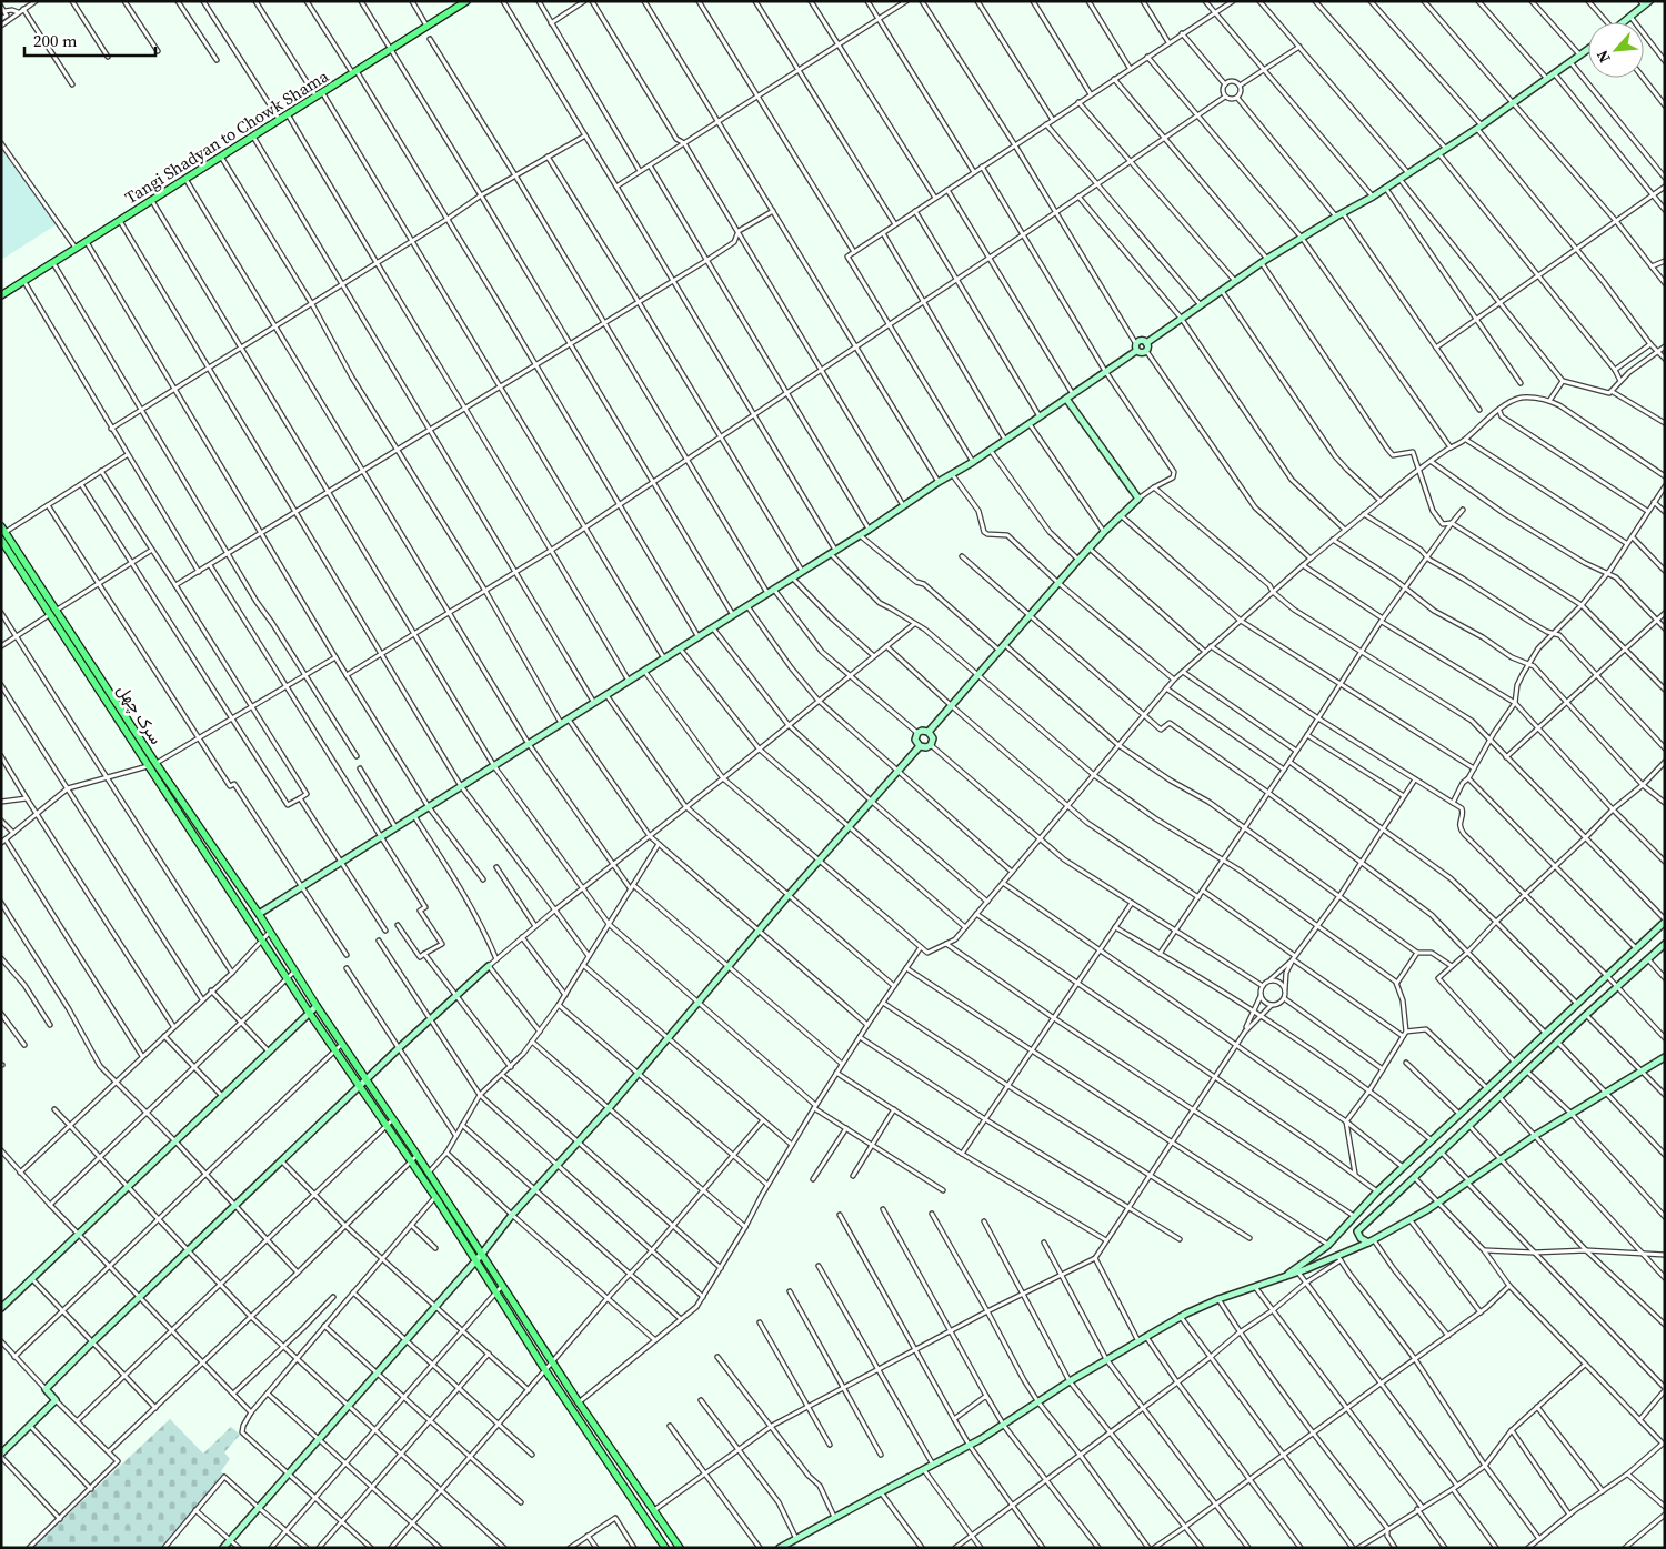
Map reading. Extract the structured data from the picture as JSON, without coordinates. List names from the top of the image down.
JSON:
{
  "streets": {
    "main road": ["Tangi Shadyan to Chowk Shama", "سرک چهل"]
  },
  "scale_bar": "200 m",
  "north": "bottom left"
}
